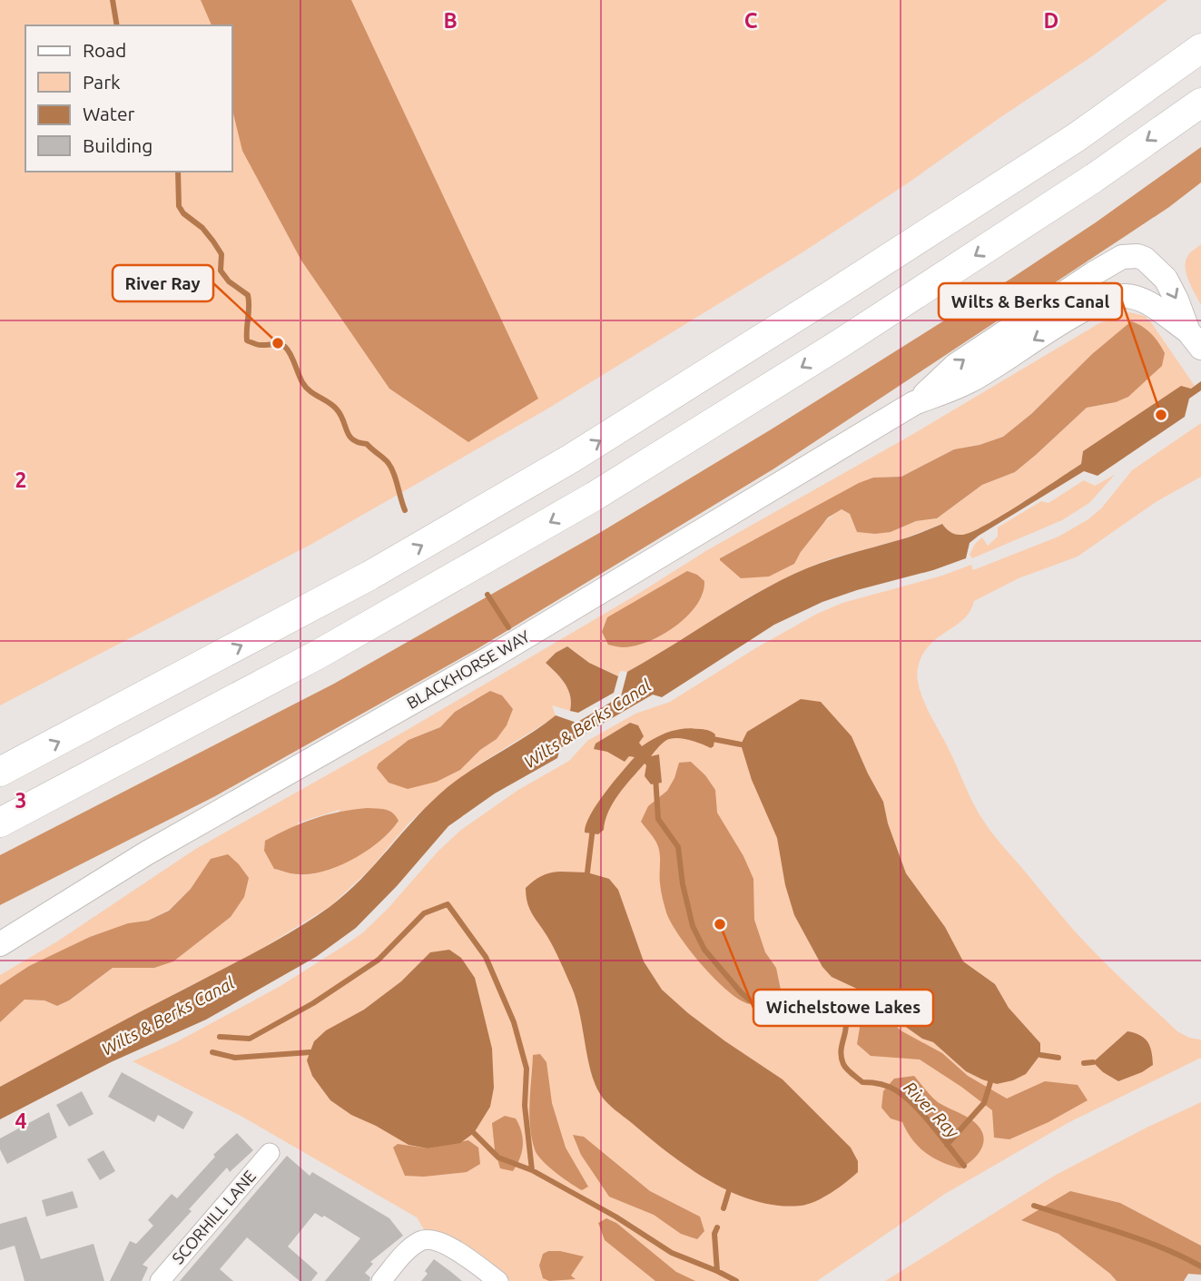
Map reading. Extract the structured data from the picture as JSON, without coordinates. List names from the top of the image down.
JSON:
{
  "streets": {
    "main road": ["BLACKHORSE WAY"],
    "street": ["SCORHILL LANE"]
  },
  "water": ["Wilts & Berks Canal", "River Ray"],
  "places": ["River Ray", "Wilts & Berks Canal", "Wichelstowe Lakes"],
  "legend": [
    "Road",
    "Park",
    "Water",
    "Building"
  ],
  "grid": {
    "columns": ["B", "C", "D"],
    "rows": ["2", "3", "4"]
  }
}
